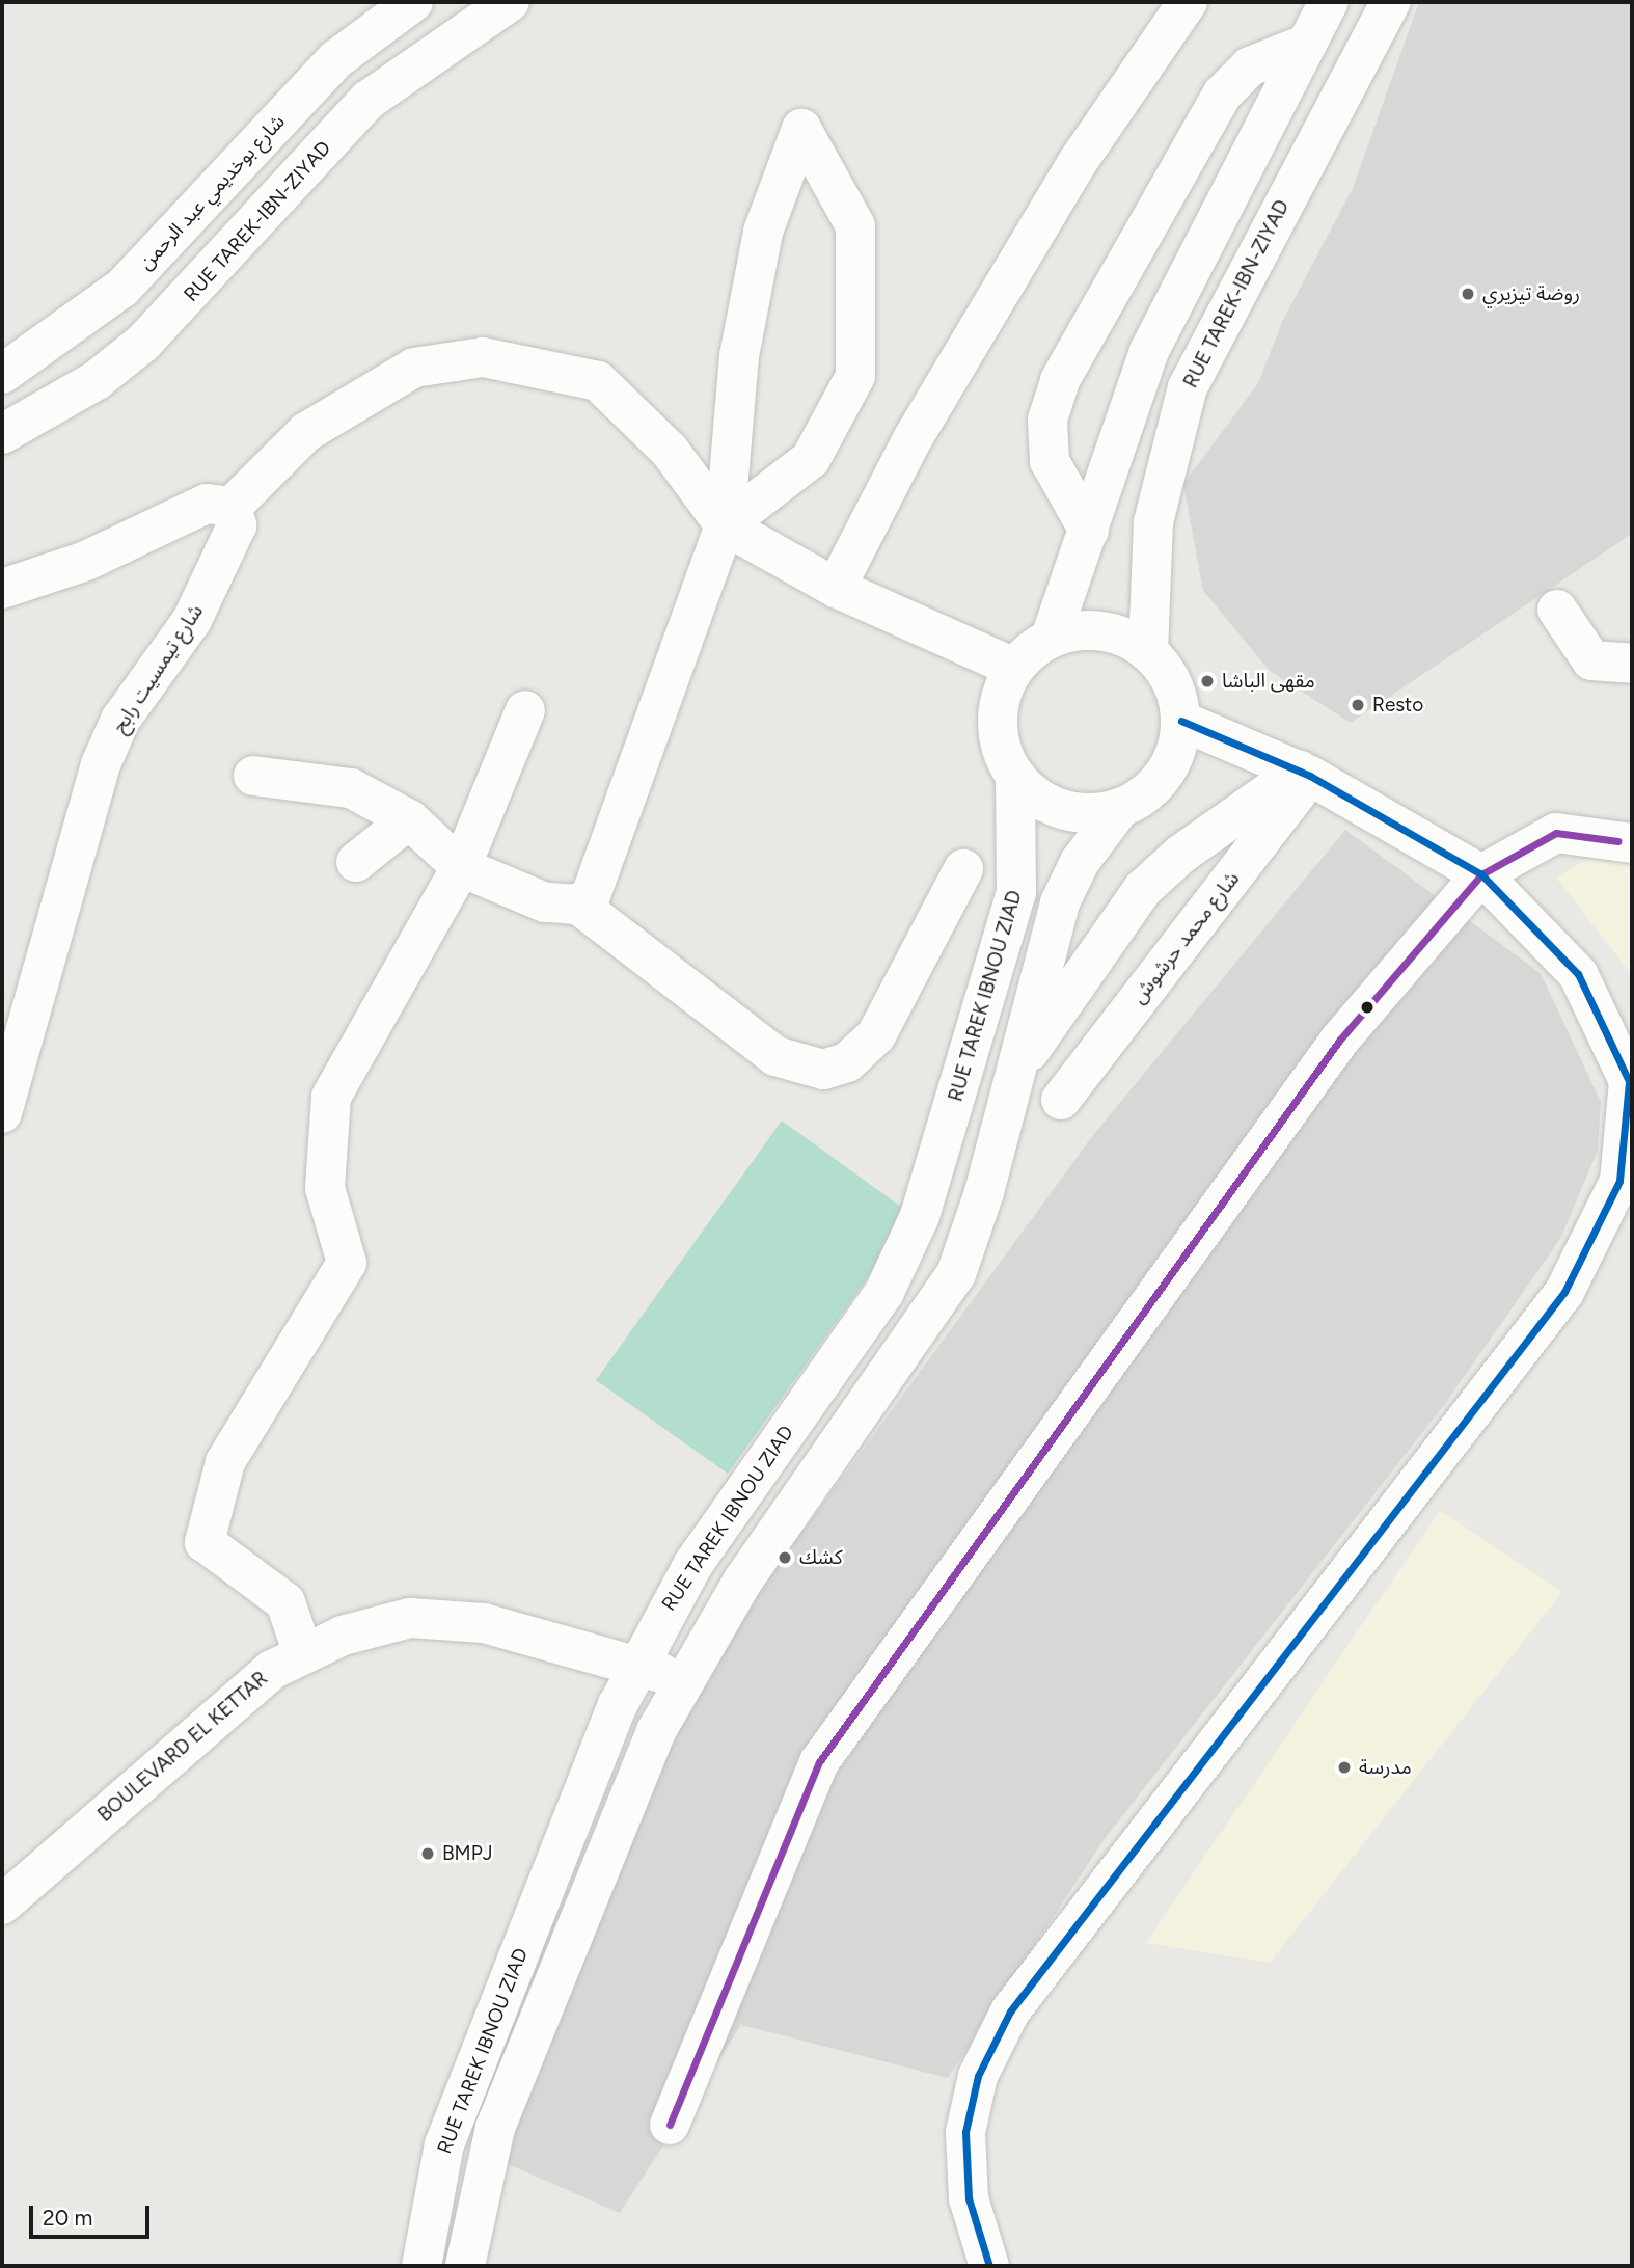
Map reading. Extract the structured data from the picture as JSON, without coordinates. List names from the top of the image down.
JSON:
{
  "streets": {
    "street": [
      "شارع بوخديمي عبد الرحمن",
      "RUE TAREK-IBN-ZIYAD",
      "شارع تيمسيت رابح",
      "شارع محمد حرشوش",
      "RUE TAREK IBNOU ZIAD",
      "BOULEVARD EL KETTAR"
    ]
  },
  "crossings": [
    ["RUE TAREK-IBN-ZIYAD", "RUE TAREK IBNOU ZIAD"],
    ["RUE TAREK IBNOU ZIAD", "BOULEVARD EL KETTAR"]
  ],
  "places": [
    "روضة تيزيري",
    "مقهى الباشا",
    "Resto",
    "كشك",
    "مدرسة",
    "BMPJ"
  ],
  "scale_bar": "20 m"
}
